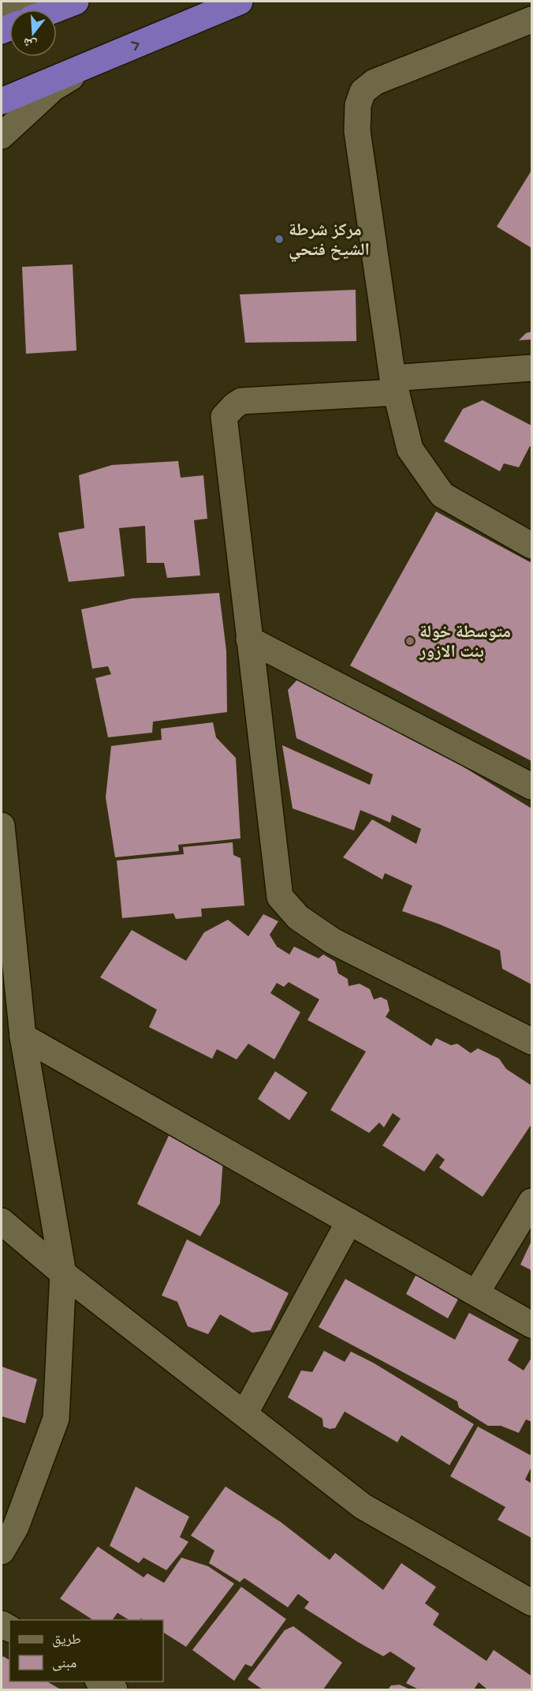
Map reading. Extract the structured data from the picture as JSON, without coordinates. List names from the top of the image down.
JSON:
{
  "places": ["مركز شرطة الشيخ فتحي", "متوسطة خولة بنت الازور"],
  "legend": ["طريق", "مبنى"],
  "north": "bottom"
}
